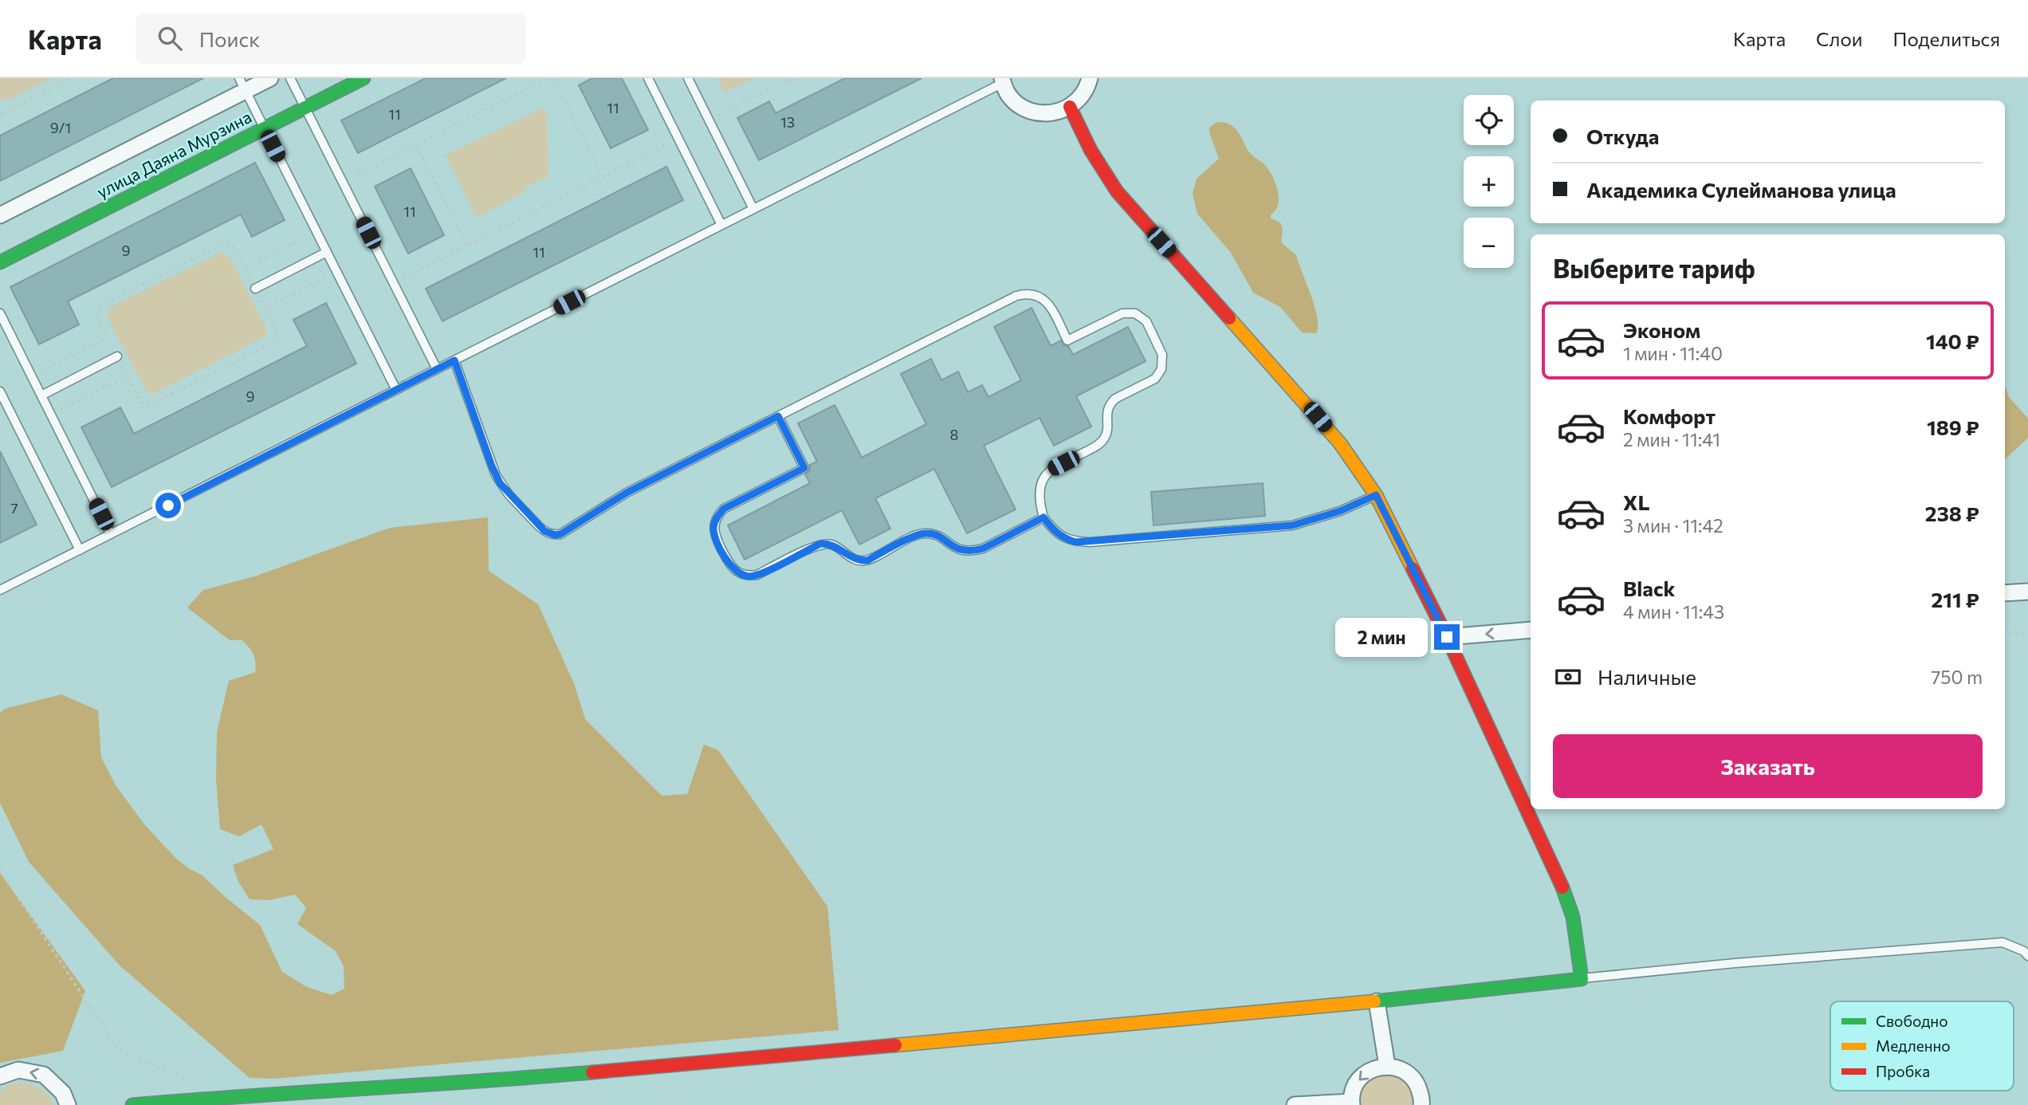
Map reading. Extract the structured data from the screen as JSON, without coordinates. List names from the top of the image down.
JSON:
{
  "streets": {
    "street": ["улица Даяна Мурзина"]
  },
  "house_numbers": [
    "11",
    "11",
    "13",
    "9/1",
    "11",
    "9",
    "11",
    "9",
    "8",
    "7"
  ],
  "legend": ["Свободно", "Медленно", "Пробка"],
  "page": {
    "header": "Карта",
    "search": "Поиск",
    "nav": ["Карта", "Слои", "Поделиться"],
    "map_buttons": ["+", "−"],
    "banner": ["Откуда", "Академика Сулейманова улица"],
    "heading": "Выберите тариф",
    "list": [
      {
        "name": "Эконом",
        "note": "1 мин · 11:40",
        "value": "140 ₽"
      },
      {
        "name": "Комфорт",
        "note": "2 мин · 11:41",
        "value": "189 ₽"
      },
      {
        "name": "XL",
        "note": "3 мин · 11:42",
        "value": "238 ₽"
      },
      {
        "name": "Black",
        "note": "4 мин · 11:43",
        "value": "211 ₽"
      }
    ],
    "bubble": "2 мин",
    "pay": ["Наличные", "750 m"],
    "buttons": "Заказать"
  }
}
